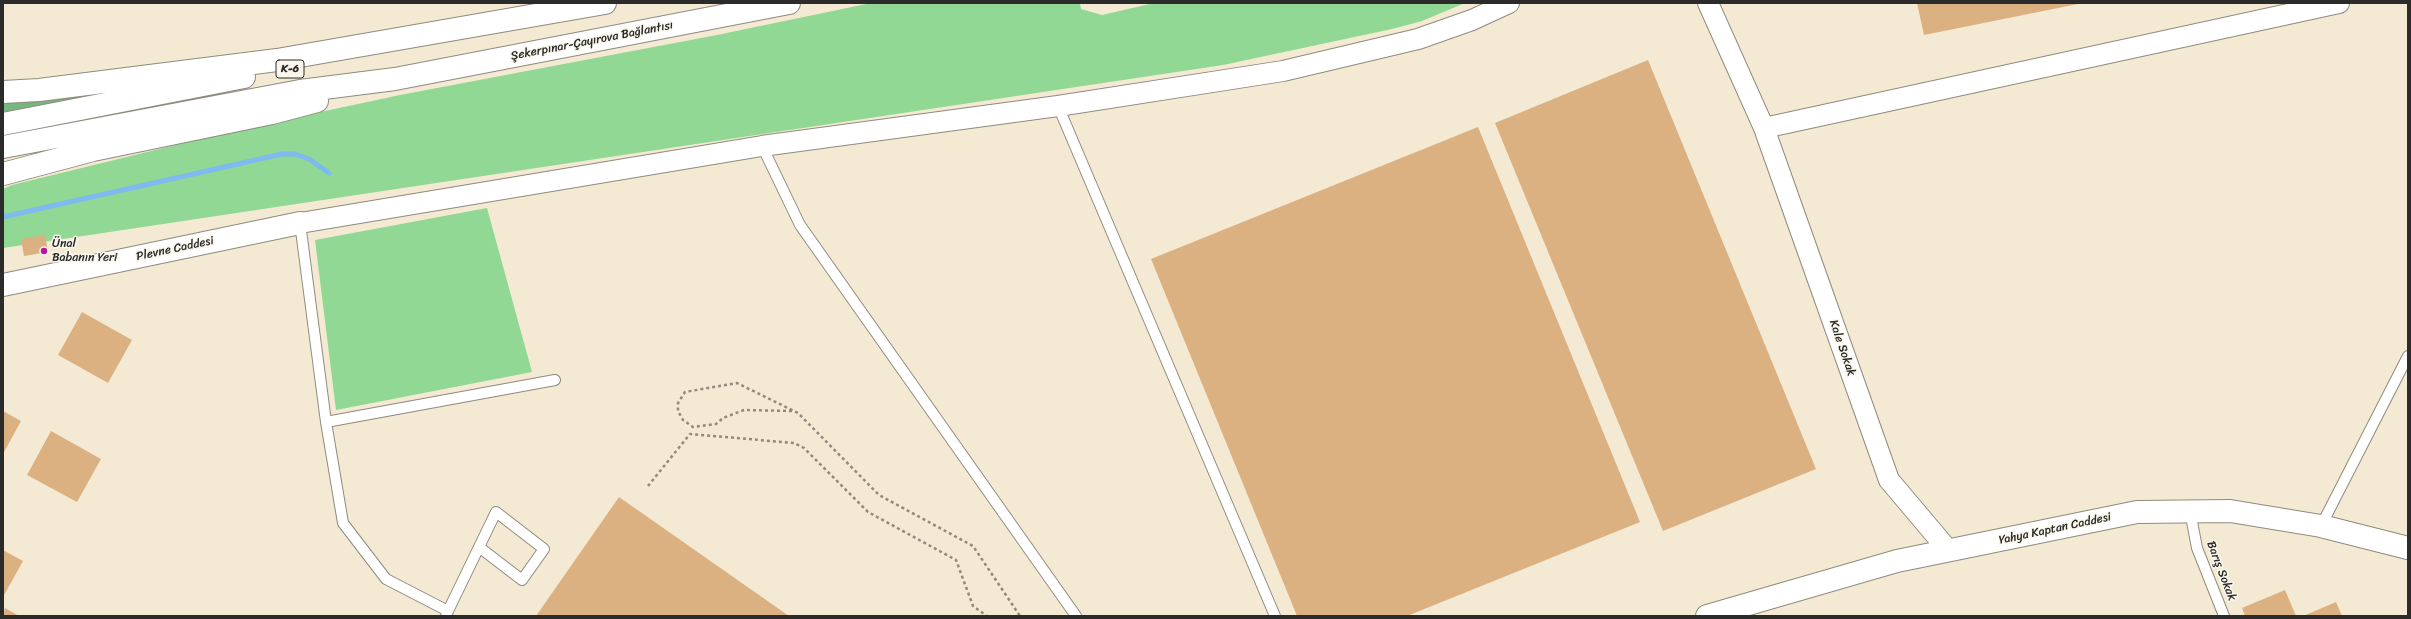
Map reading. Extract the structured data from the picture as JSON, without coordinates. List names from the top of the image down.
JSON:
{
  "streets": {
    "main road": [
      "Şekerpınar-Çayırova Bağlantısı",
      "K-6",
      "Plevne Caddesi",
      "Yahya Kaptan Caddesi"
    ],
    "street": ["Kale Sokak"],
    "lane": ["Barış Sokak"]
  },
  "crossings": [
    ["Şekerpınar-Çayırova Bağlantısı", "K-6"],
    ["Kale Sokak", "Yahya Kaptan Caddesi"],
    ["Yahya Kaptan Caddesi", "Barış Sokak"]
  ],
  "places": ["Ünal Babanın Yeri"]
}
